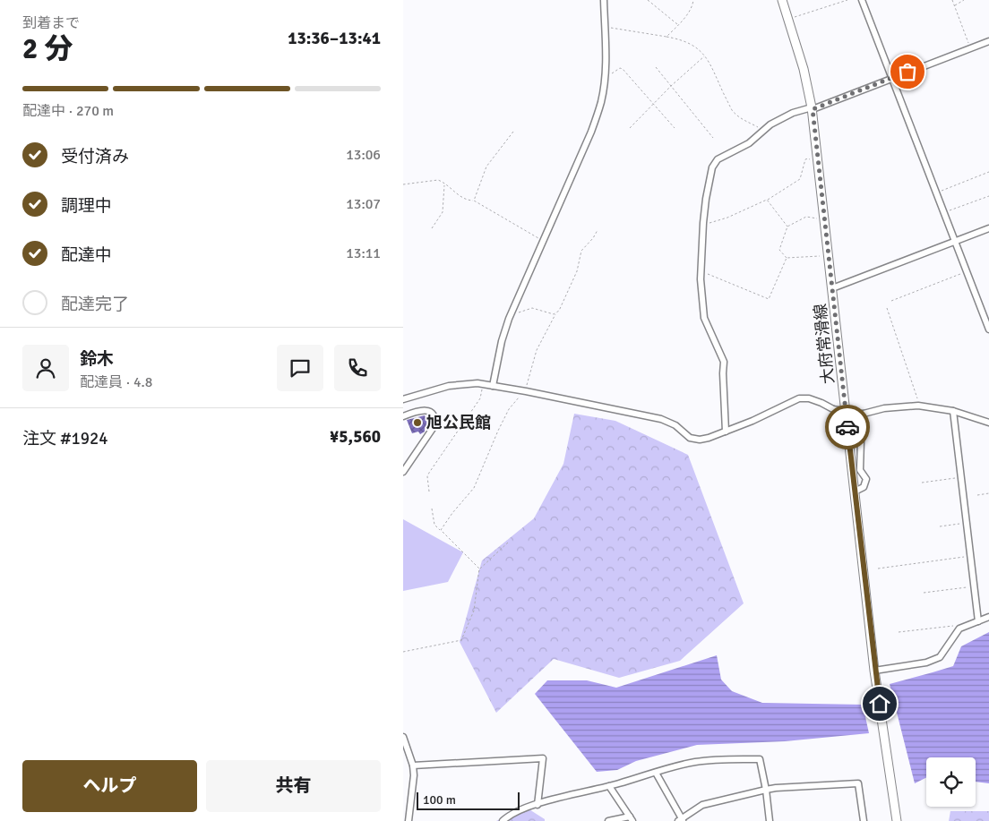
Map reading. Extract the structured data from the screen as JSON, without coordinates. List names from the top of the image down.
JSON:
{
  "streets": {
    "main road": ["大府常滑線"]
  },
  "places": ["旭公民館"],
  "scale_bar": "100 m",
  "page": {
    "heading": ["2 分", "到着まで", "13:36–13:41"],
    "panel": [
      "鈴木",
      "配達員 · 4.8",
      "注文 #1924",
      "¥5,560"
    ],
    "bar": "配達中 · 270 m",
    "list": [
      ["受付済み", "13:06"],
      ["調理中", "13:07"],
      ["配達中", "13:11"],
      "配達完了"
    ],
    "buttons": ["ヘルプ", "共有"],
    "scale": "100 m"
  }
}
